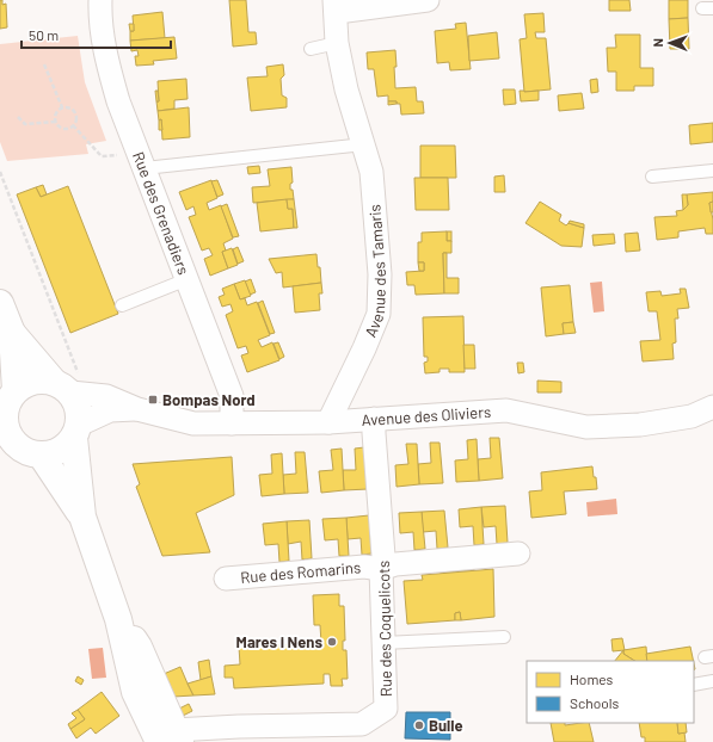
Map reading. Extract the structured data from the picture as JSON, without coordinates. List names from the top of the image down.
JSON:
{
  "streets": {
    "street": [
      "Rue des Grenadiers",
      "Avenue des Tamaris",
      "Avenue des Oliviers",
      "Rue des Romarins",
      "Rue des Coquelicots"
    ]
  },
  "crossings": [
    ["Rue des Grenadiers", "Avenue des Oliviers"],
    ["Avenue des Tamaris", "Avenue des Oliviers"],
    ["Avenue des Oliviers", "Rue des Coquelicots"],
    ["Rue des Romarins", "Rue des Coquelicots"]
  ],
  "places": {
    "transit": ["Bompas Nord"],
    "other": ["Mares i Nens", "Bulle"]
  },
  "legend": ["Homes", "Schools"],
  "scale_bar": "50 m",
  "north": "left"
}
